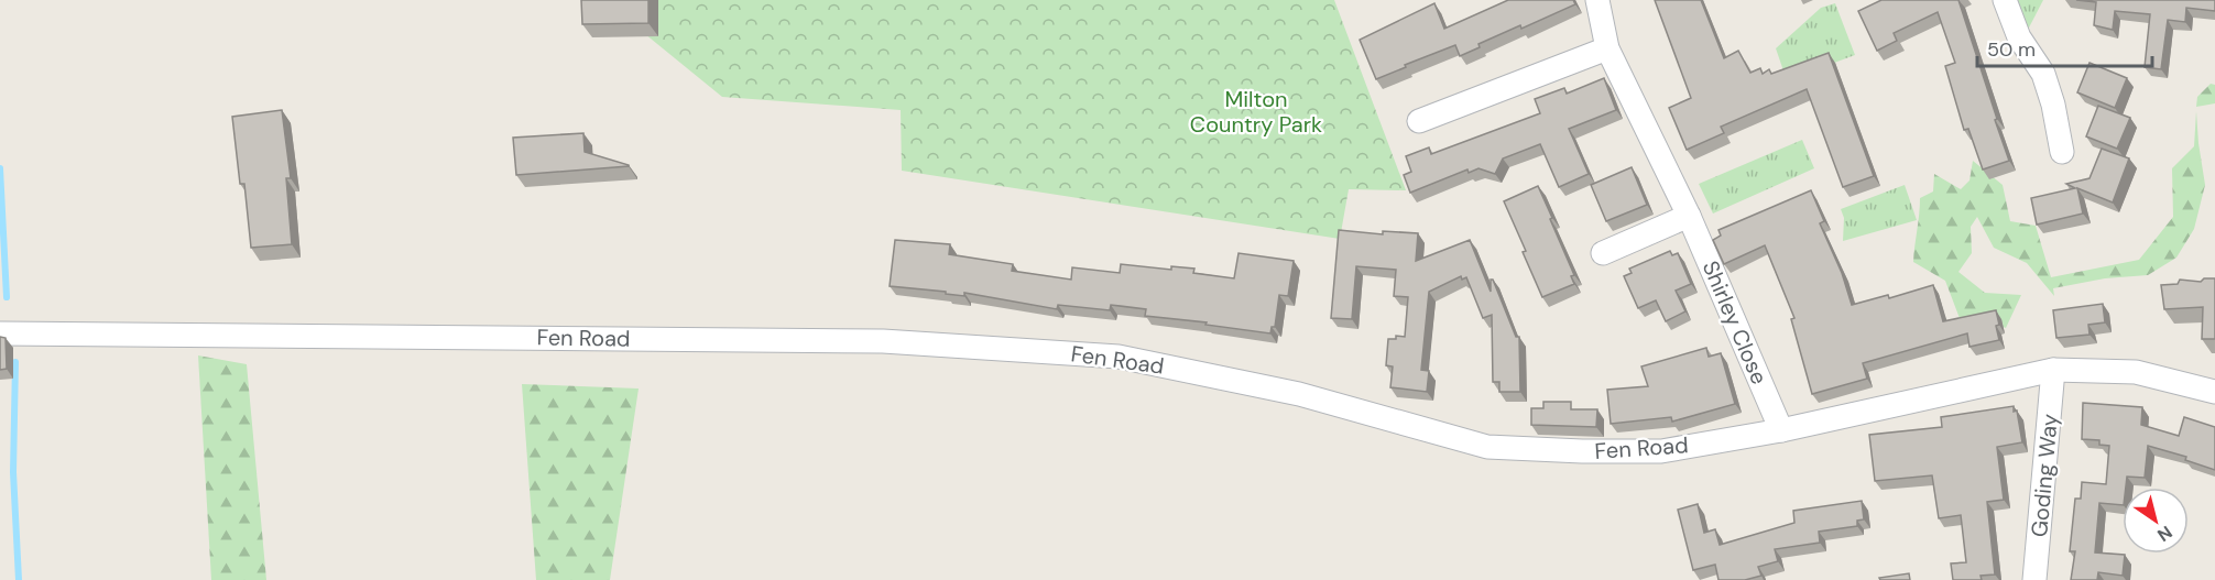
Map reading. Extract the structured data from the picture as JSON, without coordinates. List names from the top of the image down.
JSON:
{
  "streets": {
    "street": ["Shirley Close", "Fen Road", "Goding Way"]
  },
  "crossings": [
    ["Shirley Close", "Fen Road"],
    ["Fen Road", "Goding Way"]
  ],
  "parks": ["Milton Country Park"],
  "scale_bar": "50 m",
  "north": "bottom right"
}
